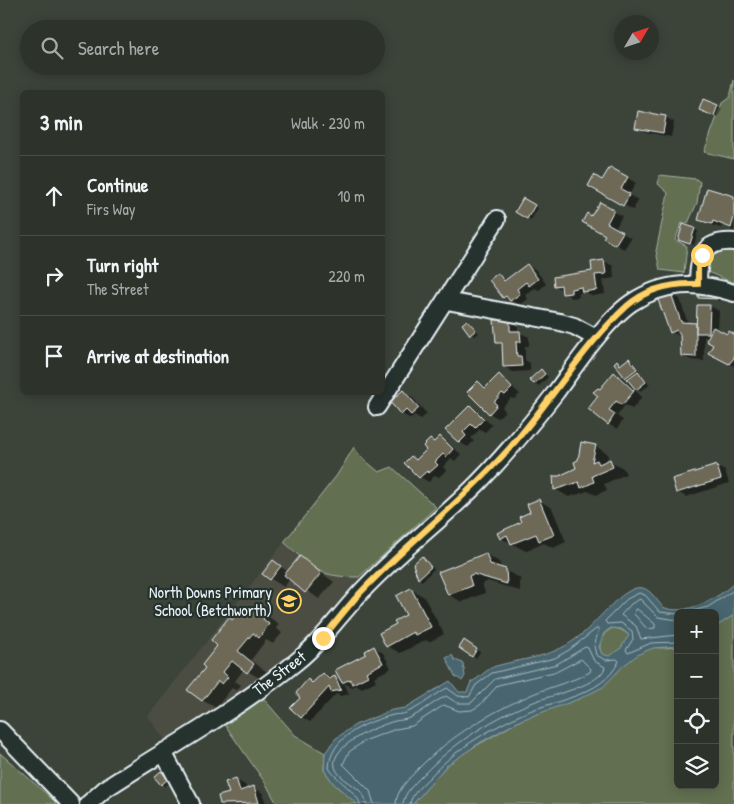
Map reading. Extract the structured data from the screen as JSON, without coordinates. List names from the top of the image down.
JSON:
{
  "streets": {
    "street": ["The Street"]
  },
  "places": {
    "school or university": ["North Downs Primary School (Betchworth)"]
  },
  "north": "top right",
  "page": {
    "search": "Search here",
    "heading": ["3 min", "Walk · 230 m"],
    "list": [
      ["Continue", "Firs Way", "10 m"],
      ["Turn right", "The Street", "220 m"],
      "Arrive at destination"
    ],
    "map_buttons": ["+", "−"]
  }
}
